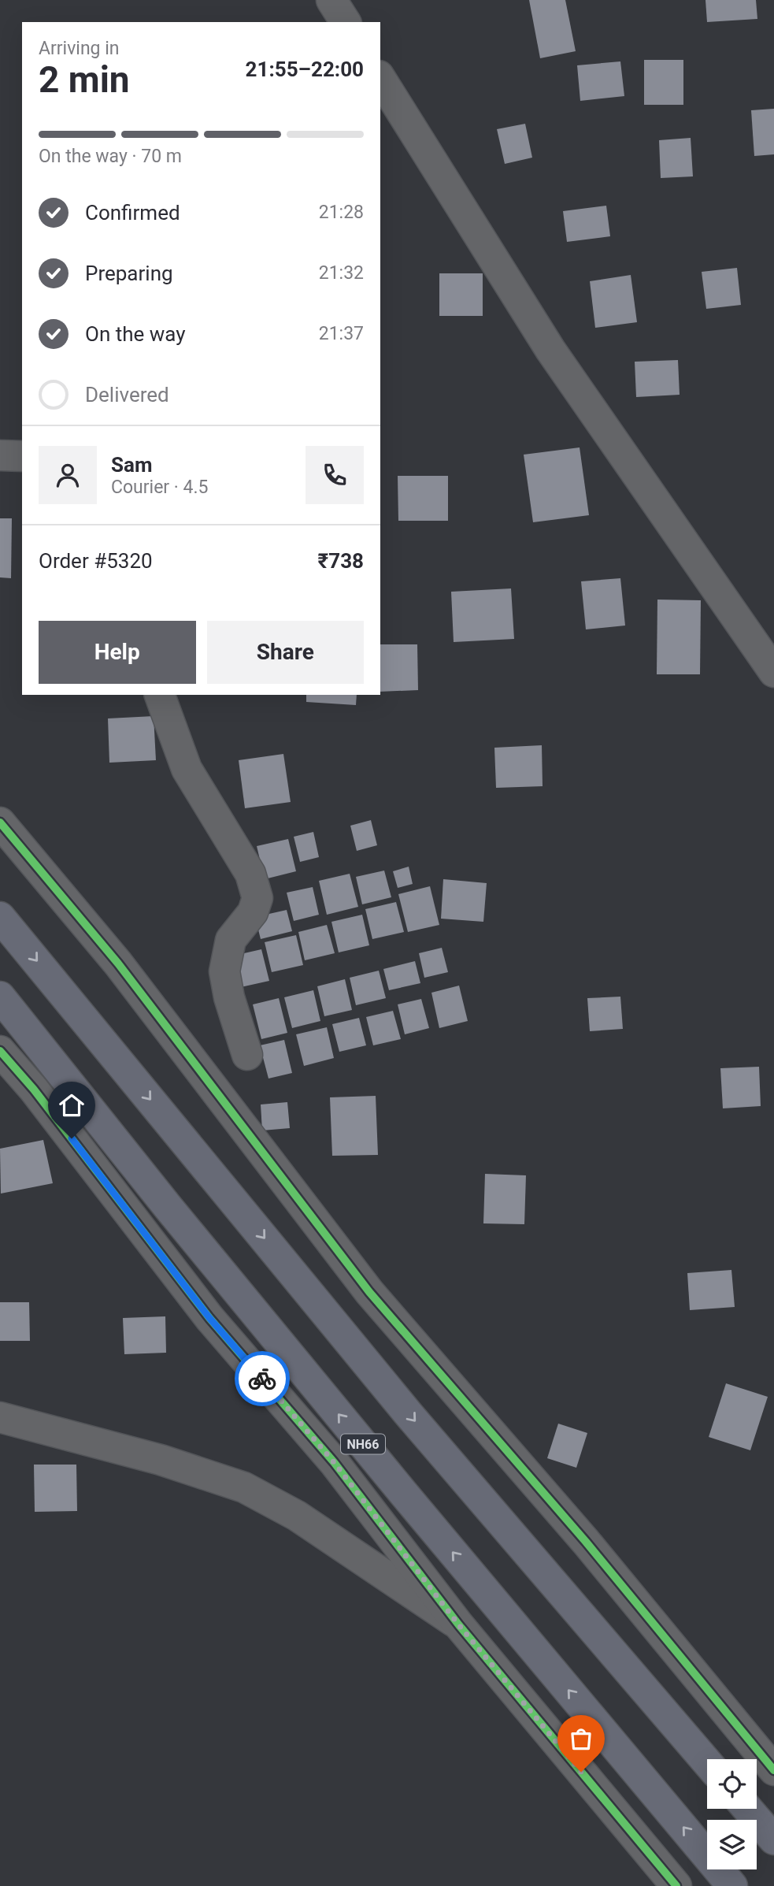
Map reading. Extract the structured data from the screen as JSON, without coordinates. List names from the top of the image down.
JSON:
{
  "streets": {
    "highway": ["NH66"]
  },
  "page": {
    "heading": ["2 min", "Arriving in", "21:55–22:00"],
    "panel": [
      "Sam",
      "Courier · 4.5",
      "Order #5320",
      "₹738"
    ],
    "bar": "On the way · 70 m",
    "list": [
      ["Confirmed", "21:28"],
      ["Preparing", "21:32"],
      ["On the way", "21:37"],
      "Delivered"
    ],
    "buttons": ["Help", "Share"]
  }
}
